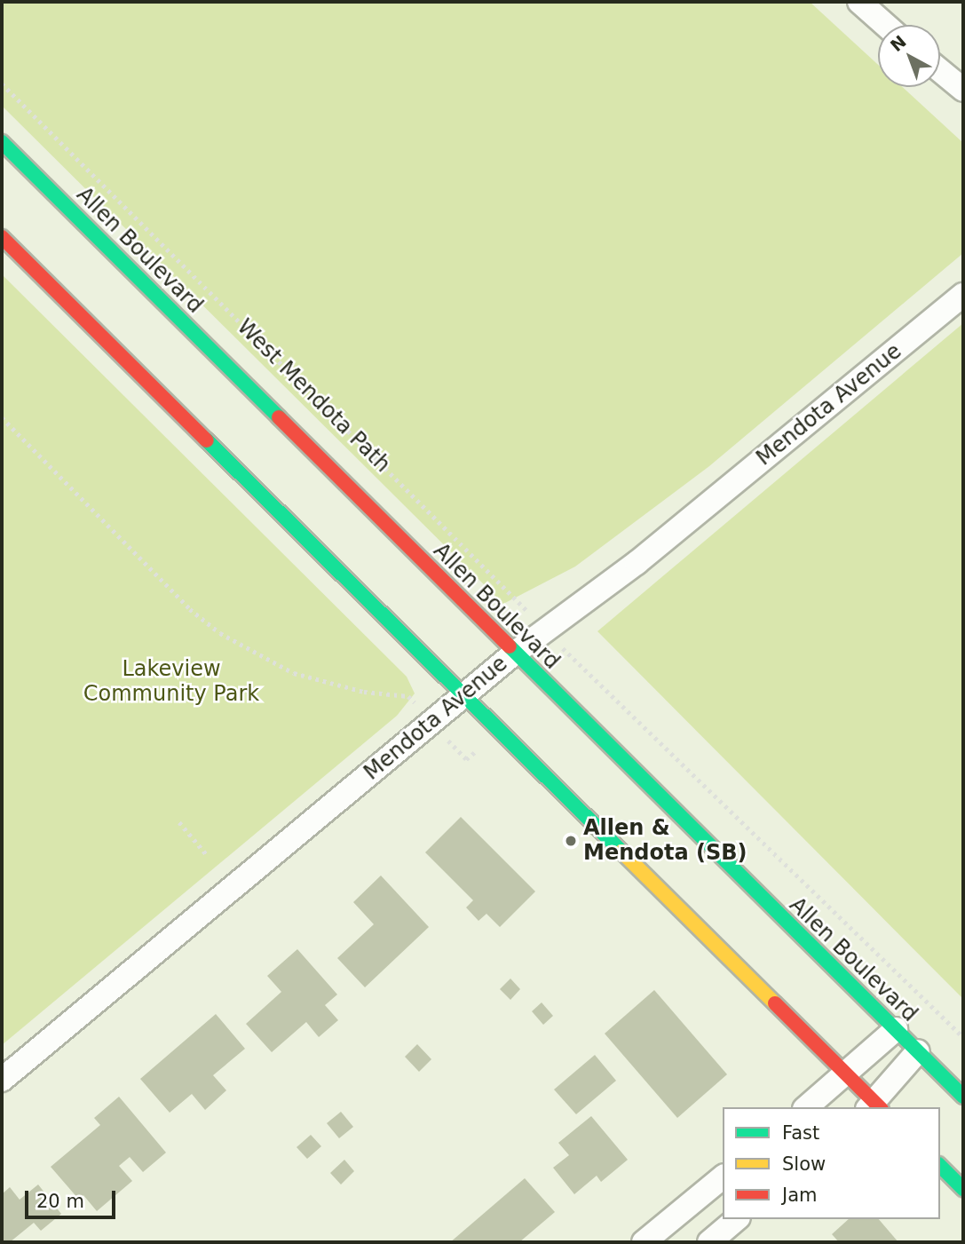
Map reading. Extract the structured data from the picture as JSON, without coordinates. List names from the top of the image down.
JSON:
{
  "streets": {
    "main road": ["Allen Boulevard"],
    "street": ["Mendota Avenue"],
    "path": ["West Mendota Path"]
  },
  "crossings": [
    ["Allen Boulevard", "Mendota Avenue"]
  ],
  "parks": ["Lakeview Community Park"],
  "places": ["Allen & Mendota (SB)"],
  "legend": ["Fast", "Slow", "Jam"],
  "scale_bar": "20 m",
  "north": "top left"
}
